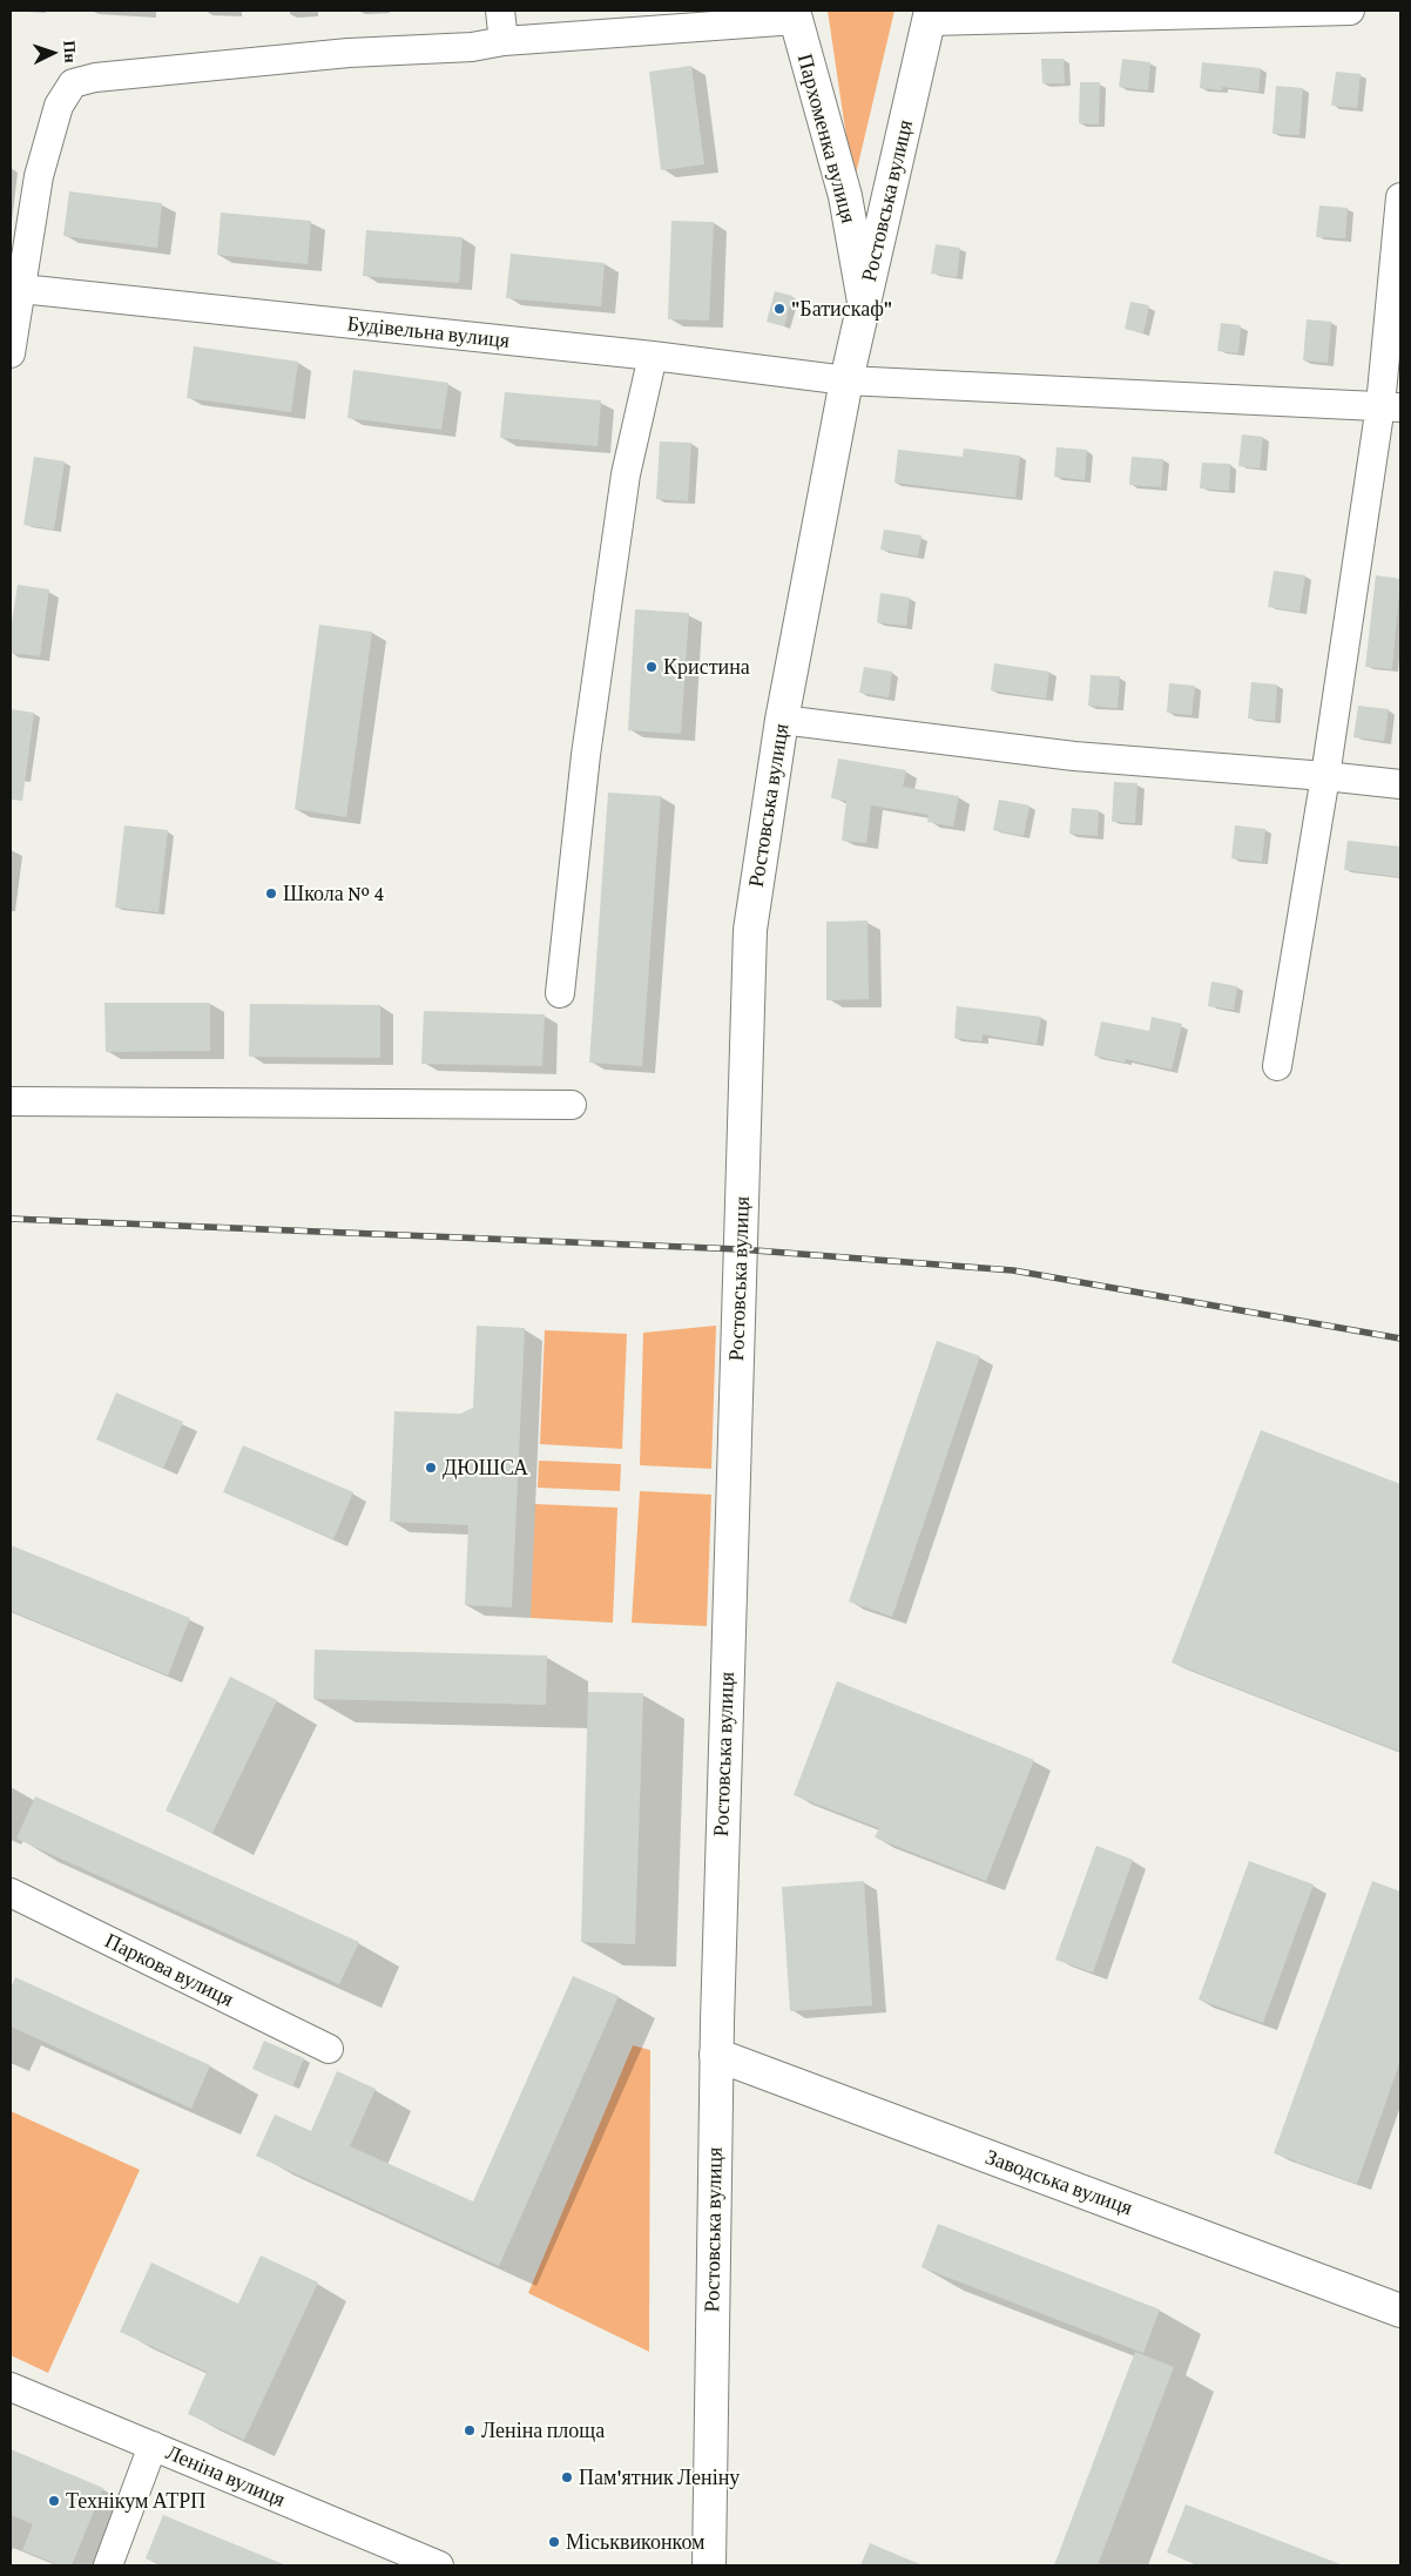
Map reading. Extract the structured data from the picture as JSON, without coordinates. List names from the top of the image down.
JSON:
{
  "streets": {
    "main road": ["Пархоменка вулиця", "Ростовська вулиця", "Заводська вулиця"],
    "street": ["Будівельна вулиця", "Паркова вулиця", "Леніна вулиця"]
  },
  "crossings": [
    ["Пархоменка вулиця", "Ростовська вулиця"],
    ["Ростовська вулиця", "Будівельна вулиця"],
    ["Ростовська вулиця", "Заводська вулиця"]
  ],
  "places": [
    "\"Батискаф\"",
    "Кристина",
    "Школа № 4",
    "ДЮШСА",
    "Леніна площа",
    "Пам'ятник Леніну",
    "Технікум АТРП",
    "Міськвиконком"
  ],
  "north": "right"
}
